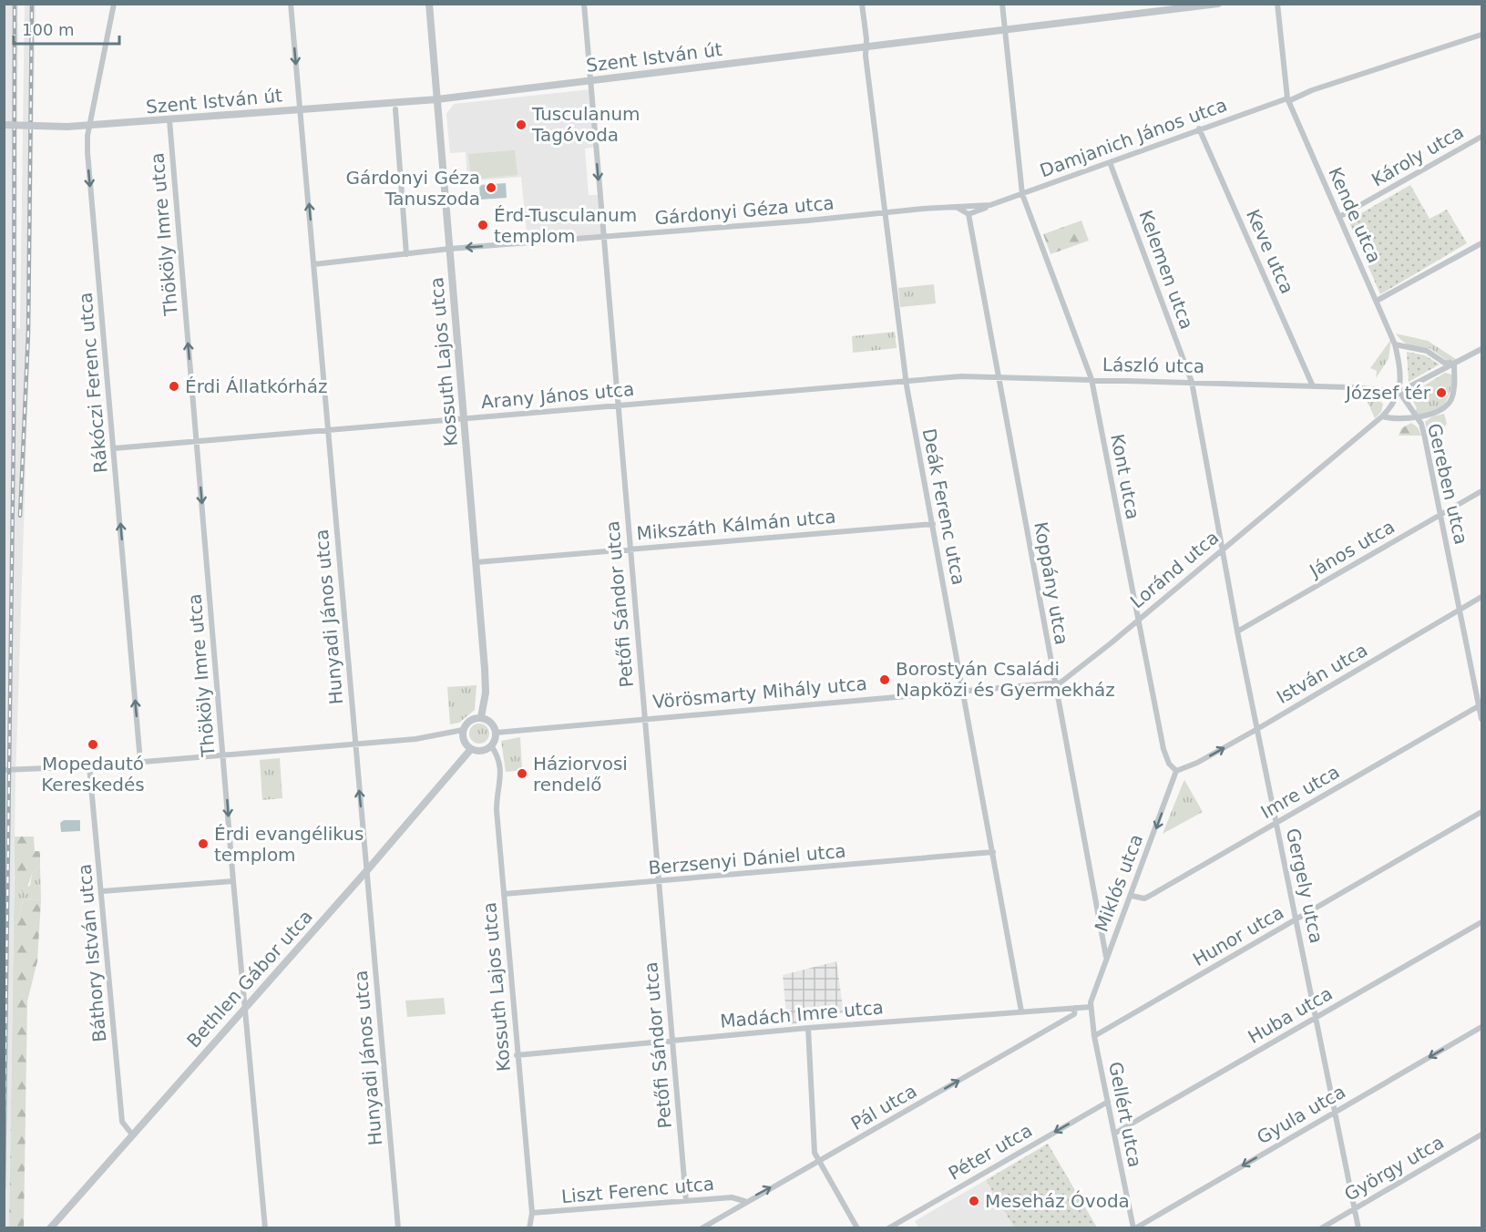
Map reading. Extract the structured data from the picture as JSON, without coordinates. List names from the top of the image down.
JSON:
{
  "streets": {
    "street": [
      "Szent István út",
      "Damjanich János utca",
      "Károly utca",
      "Gárdonyi Géza utca",
      "Kende utca",
      "Thököly Imre utca",
      "Keve utca",
      "Kelemen utca",
      "Kossuth Lajos utca",
      "László utca",
      "Rákóczi Ferenc utca",
      "Arany János utca",
      "Kont utca",
      "Gereben utca",
      "Deák Ferenc utca",
      "Mikszáth Kálmán utca",
      "János utca",
      "Loránd utca",
      "Koppány utca",
      "Petőfi Sándor utca",
      "Hunyadi János utca",
      "István utca",
      "Vörösmarty Mihály utca",
      "Imre utca",
      "Berzsenyi Dániel utca",
      "Miklós utca",
      "Gergely utca",
      "Hunor utca",
      "Báthory István utca",
      "Bethlen Gábor utca",
      "Madách Imre utca",
      "Huba utca",
      "Pál utca",
      "Gellért utca",
      "Gyula utca",
      "Péter utca",
      "György utca",
      "Liszt Ferenc utca"
    ]
  },
  "crossings": [
    ["Szent István út", "Thököly Imre utca"],
    ["Szent István út", "Kossuth Lajos utca"],
    ["Szent István út", "Rákóczi Ferenc utca"],
    ["Szent István út", "Kont utca"],
    ["Szent István út", "Deák Ferenc utca"],
    ["Szent István út", "Petőfi Sándor utca"],
    ["Szent István út", "Hunyadi János utca"],
    ["Damjanich János utca", "Gárdonyi Géza utca"],
    ["Damjanich János utca", "Kende utca"],
    ["Damjanich János utca", "Keve utca"],
    ["Damjanich János utca", "Kelemen utca"],
    ["Damjanich János utca", "Kont utca"],
    ["Damjanich János utca", "Deák Ferenc utca"],
    ["Damjanich János utca", "Koppány utca"],
    ["Károly utca", "Kende utca"],
    ["Gárdonyi Géza utca", "Kossuth Lajos utca"],
    ["Gárdonyi Géza utca", "Deák Ferenc utca"],
    ["Gárdonyi Géza utca", "Petőfi Sándor utca"],
    ["Gárdonyi Géza utca", "Hunyadi János utca"],
    ["Thököly Imre utca", "Arany János utca"],
    ["Thököly Imre utca", "Bethlen Gábor utca"],
    ["Keve utca", "László utca"],
    ["Kelemen utca", "László utca"],
    ["Kelemen utca", "Loránd utca"],
    ["Kelemen utca", "Gergely utca"],
    ["Kossuth Lajos utca", "Arany János utca"],
    ["Kossuth Lajos utca", "Mikszáth Kálmán utca"],
    ["Kossuth Lajos utca", "Vörösmarty Mihály utca"],
    ["Kossuth Lajos utca", "Berzsenyi Dániel utca"],
    ["Kossuth Lajos utca", "Bethlen Gábor utca"],
    ["Kossuth Lajos utca", "Madách Imre utca"],
    ["Kossuth Lajos utca", "Liszt Ferenc utca"],
    ["László utca", "Arany János utca"],
    ["László utca", "Kont utca"],
    ["László utca", "Deák Ferenc utca"],
    ["László utca", "Koppány utca"],
    ["Rákóczi Ferenc utca", "Arany János utca"],
    ["Arany János utca", "Deák Ferenc utca"],
    ["Arany János utca", "Petőfi Sándor utca"],
    ["Arany János utca", "Hunyadi János utca"],
    ["Kont utca", "Loránd utca"],
    ["Kont utca", "István utca"],
    ["Kont utca", "Miklós utca"],
    ["Gereben utca", "János utca"],
    ["Gereben utca", "István utca"],
    ["Gereben utca", "Imre utca"],
    ["Deák Ferenc utca", "Mikszáth Kálmán utca"],
    ["Deák Ferenc utca", "Loránd utca"],
    ["Deák Ferenc utca", "Vörösmarty Mihály utca"],
    ["Deák Ferenc utca", "Berzsenyi Dániel utca"],
    ["Deák Ferenc utca", "Madách Imre utca"],
    ["Mikszáth Kálmán utca", "Petőfi Sándor utca"],
    ["János utca", "Gergely utca"],
    ["Loránd utca", "Koppány utca"],
    ["Loránd utca", "Vörösmarty Mihály utca"],
    ["Loránd utca", "Gergely utca"],
    ["Koppány utca", "Miklós utca"],
    ["Petőfi Sándor utca", "Vörösmarty Mihály utca"],
    ["Petőfi Sándor utca", "Berzsenyi Dániel utca"],
    ["Petőfi Sándor utca", "Madách Imre utca"],
    ["Petőfi Sándor utca", "Liszt Ferenc utca"],
    ["Hunyadi János utca", "Bethlen Gábor utca"],
    ["István utca", "Miklós utca"],
    ["István utca", "Gergely utca"],
    ["Vörösmarty Mihály utca", "Bethlen Gábor utca"],
    ["Imre utca", "Miklós utca"],
    ["Imre utca", "Gergely utca"],
    ["Miklós utca", "Madách Imre utca"],
    ["Miklós utca", "Gellért utca"],
    ["Gergely utca", "Hunor utca"],
    ["Gergely utca", "Huba utca"],
    ["Gergely utca", "Gyula utca"],
    ["Gergely utca", "György utca"],
    ["Hunor utca", "Gellért utca"],
    ["Báthory István utca", "Bethlen Gábor utca"],
    ["Madách Imre utca", "Pál utca"],
    ["Madách Imre utca", "Gellért utca"],
    ["Huba utca", "Gellért utca"],
    ["Pál utca", "Liszt Ferenc utca"],
    ["Gellért utca", "Gyula utca"],
    ["Gellért utca", "Péter utca"]
  ],
  "one_way": [
    "Miklós utca",
    "Pál utca",
    "Gyula utca",
    "Péter utca"
  ],
  "places": [
    "Tusculanum Tagóvoda",
    "Gárdonyi Géza Tanuszoda",
    "Érd-Tusculanum templom",
    "Érdi Állatkórház",
    "József tér",
    "Borostyán Családi Napközi és Gyermekház",
    "Mopedautó Kereskedés",
    "Háziorvosi rendelő",
    "Érdi evangélikus templom",
    "Meseház Óvoda"
  ],
  "scale_bar": "100 m"
}
